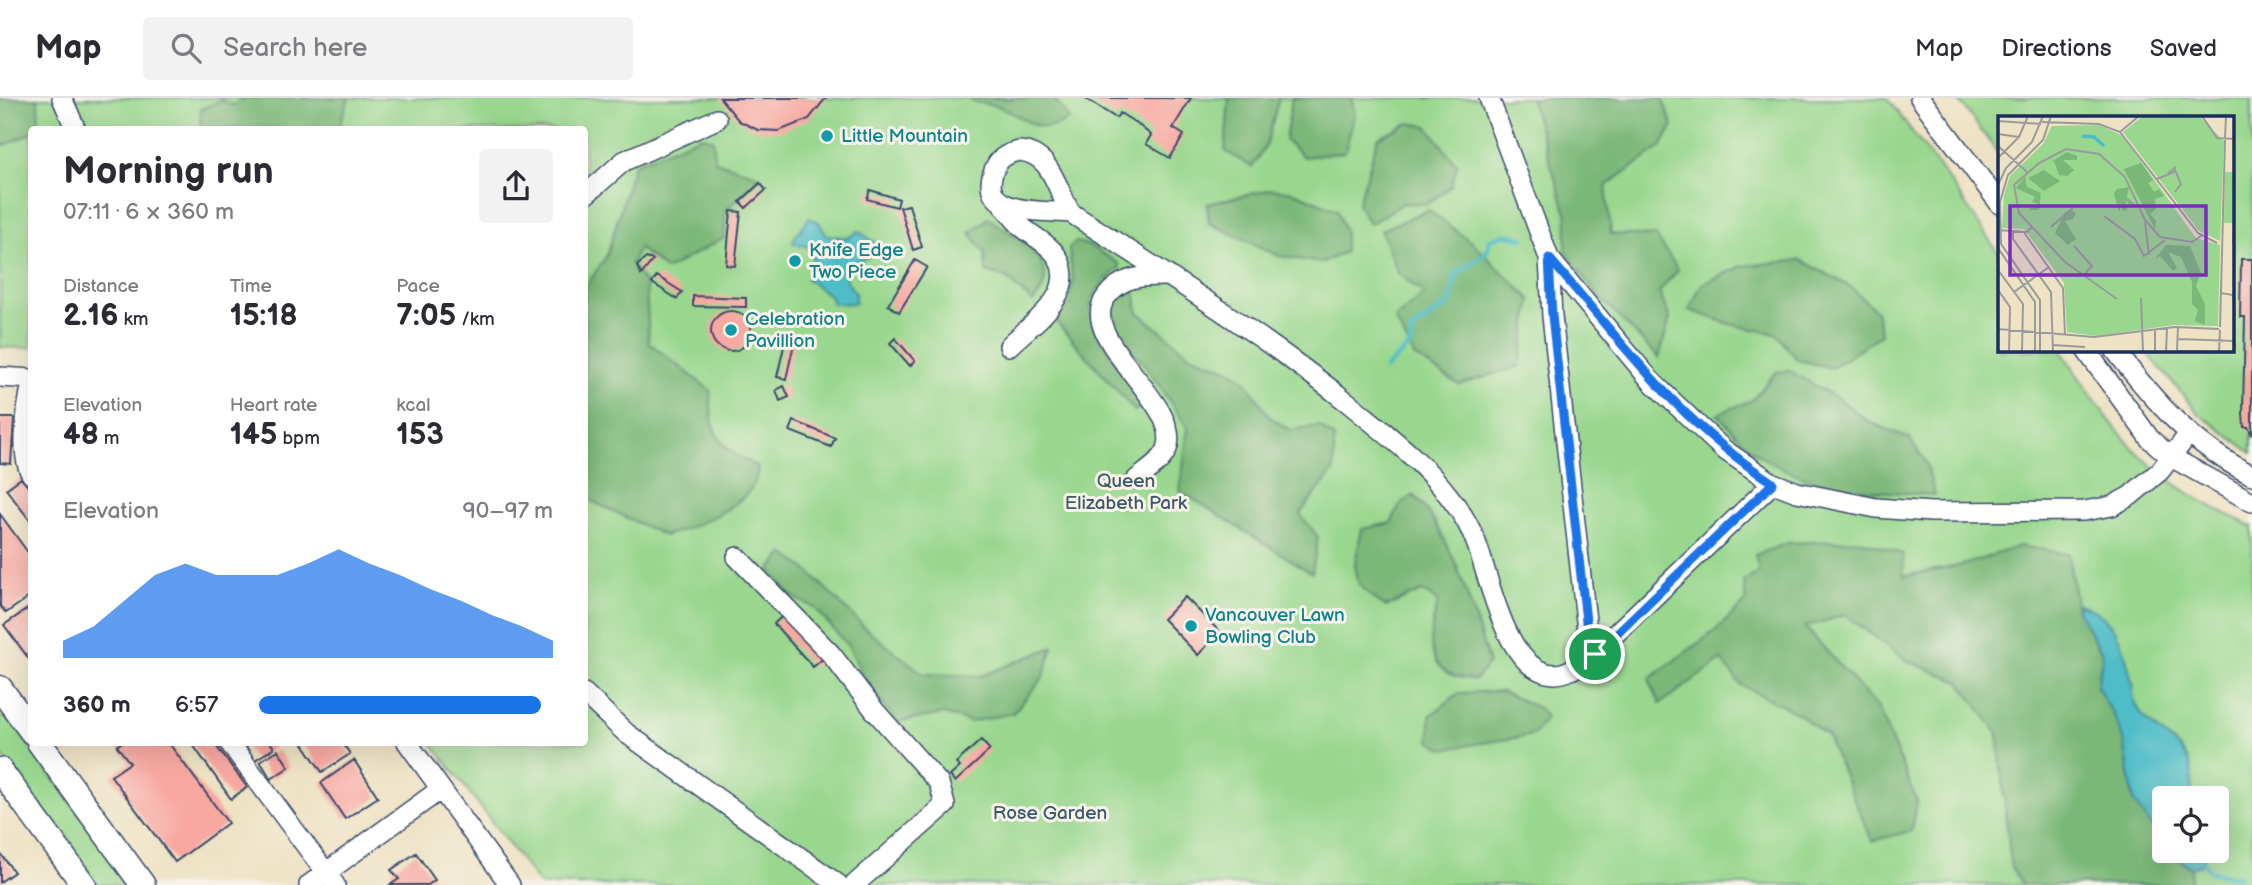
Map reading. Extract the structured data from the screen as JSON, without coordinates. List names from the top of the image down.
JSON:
{
  "parks": ["Queen Elizabeth Park", "Rose Garden"],
  "places": [
    "Little Mountain",
    "Knife Edge Two Piece",
    "Celebration Pavillion",
    "Vancouver Lawn Bowling Club"
  ],
  "page": {
    "header": "Map",
    "search": "Search here",
    "nav": ["Map", "Directions", "Saved"],
    "heading": ["Morning run", "07:11 · 6 × 360 m"],
    "stats": [
      ["Distance", "2.16 km"],
      ["Time", "15:18"],
      ["Pace", "7:05 /km"],
      ["Elevation", "48 m"],
      ["Heart rate", "145 bpm"],
      ["kcal", "153"]
    ],
    "chart": ["Elevation", "90–97 m"],
    "list": [
      {
        "name": "360 m",
        "note": "6:57"
      }
    ]
  }
}
